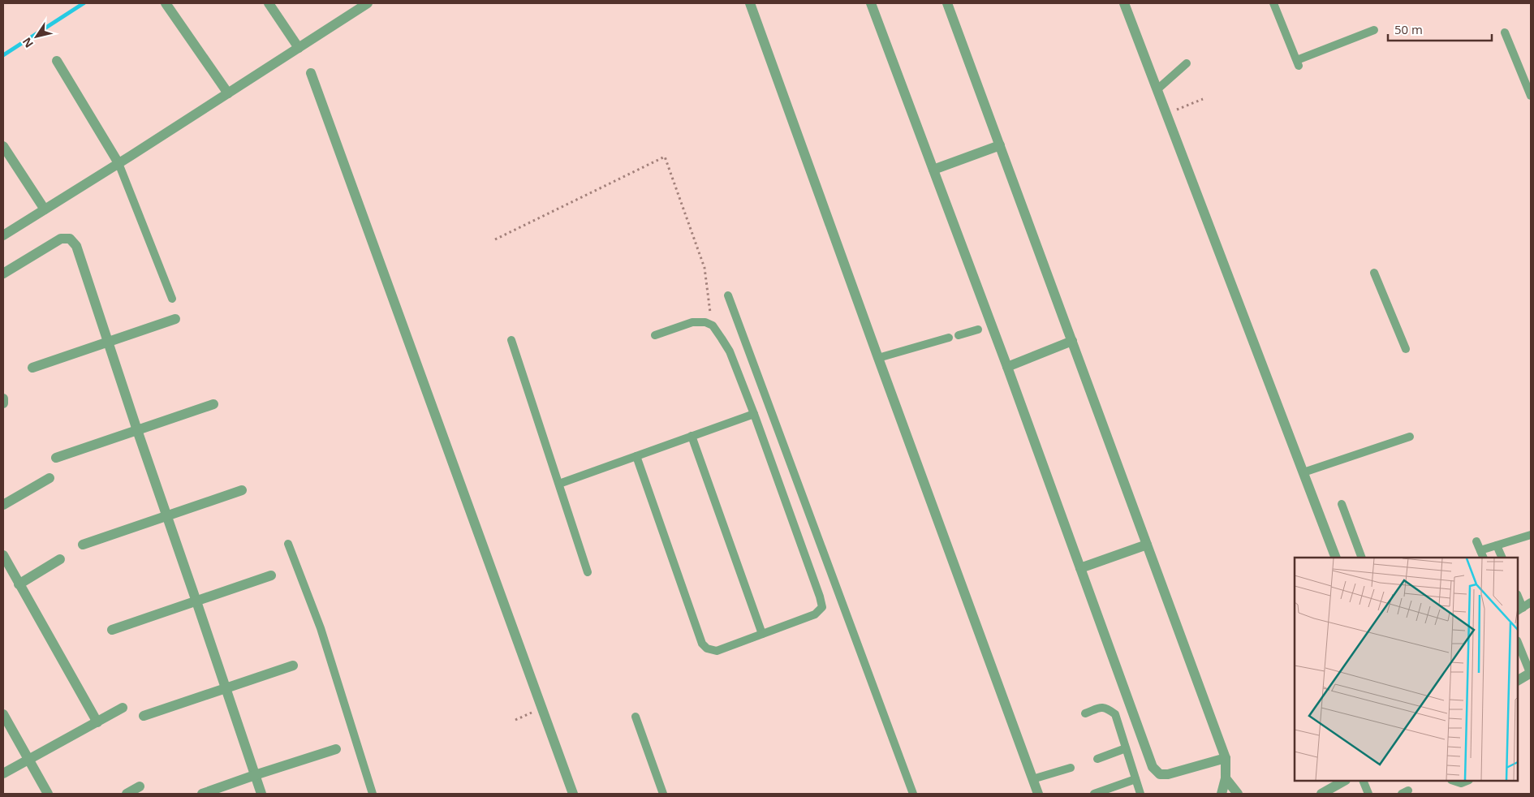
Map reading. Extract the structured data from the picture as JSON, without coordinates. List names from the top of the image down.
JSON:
{
  "scale_bar": "50 m",
  "north": "bottom left"
}
